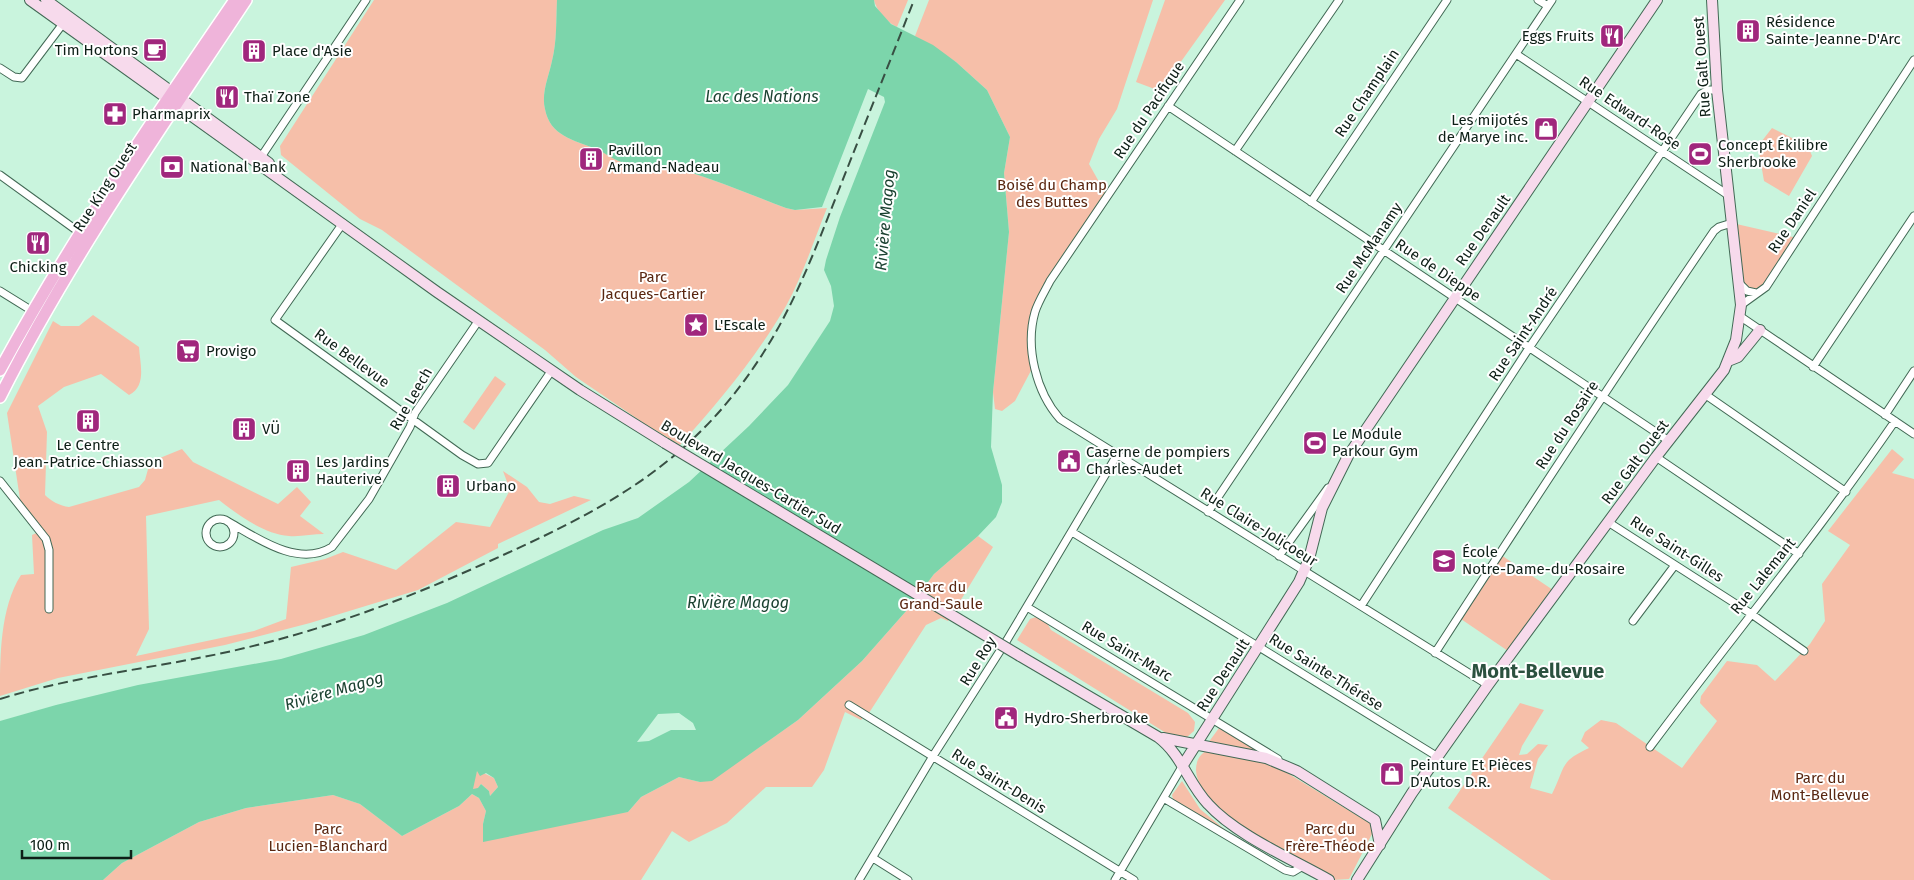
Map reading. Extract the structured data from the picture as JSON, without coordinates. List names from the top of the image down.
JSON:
{
  "streets": {
    "main road": [
      "Rue Galt Ouest",
      "Rue King Ouest",
      "Rue Denault",
      "Boulevard Jacques-Cartier Sud"
    ],
    "street": [
      "Rue Champlain",
      "Rue du Pacifique",
      "Rue Edward-Rose",
      "Rue Daniel",
      "Rue McManamy",
      "Rue de Dieppe",
      "Rue Saint-André",
      "Rue Bellevue",
      "Rue Leech",
      "Rue du Rosaire",
      "Rue Claire-Jolicoeur",
      "Rue Saint-Gilles",
      "Rue Lalemant",
      "Rue Saint-Marc",
      "Rue Roy",
      "Rue Sainte-Thérèse",
      "Rue Saint-Denis"
    ]
  },
  "crossings": [
    ["Rue Galt Ouest", "Rue Edward-Rose"],
    ["Rue Galt Ouest", "Rue Daniel"],
    ["Rue Galt Ouest", "Rue de Dieppe"],
    ["Rue Galt Ouest", "Rue Saint-André"],
    ["Rue Galt Ouest", "Rue du Rosaire"],
    ["Rue Galt Ouest", "Boulevard Jacques-Cartier Sud"],
    ["Rue Galt Ouest", "Rue Claire-Jolicoeur"],
    ["Rue Galt Ouest", "Rue Saint-Gilles"],
    ["Rue Galt Ouest", "Rue Sainte-Thérèse"],
    ["Rue Champlain", "Rue de Dieppe"],
    ["Rue du Pacifique", "Rue de Dieppe"],
    ["Rue du Pacifique", "Rue Claire-Jolicoeur"],
    ["Rue Edward-Rose", "Rue Denault"],
    ["Rue Edward-Rose", "Rue McManamy"],
    ["Rue Edward-Rose", "Rue Saint-André"],
    ["Rue King Ouest", "Boulevard Jacques-Cartier Sud"],
    ["Rue Denault", "Rue de Dieppe"],
    ["Rue Denault", "Boulevard Jacques-Cartier Sud"],
    ["Rue Denault", "Rue Claire-Jolicoeur"],
    ["Rue Denault", "Rue Saint-Marc"],
    ["Rue Denault", "Rue Sainte-Thérèse"],
    ["Rue Denault", "Rue Saint-Denis"],
    ["Rue McManamy", "Rue de Dieppe"],
    ["Rue McManamy", "Rue Claire-Jolicoeur"],
    ["Rue de Dieppe", "Rue Saint-André"],
    ["Rue de Dieppe", "Rue du Rosaire"],
    ["Rue Saint-André", "Rue Claire-Jolicoeur"],
    ["Rue Bellevue", "Rue Leech"],
    ["Rue Bellevue", "Boulevard Jacques-Cartier Sud"],
    ["Rue Leech", "Boulevard Jacques-Cartier Sud"],
    ["Rue du Rosaire", "Rue Claire-Jolicoeur"],
    ["Boulevard Jacques-Cartier Sud", "Rue Saint-Marc"],
    ["Rue Claire-Jolicoeur", "Rue Roy"],
    ["Rue Saint-Gilles", "Rue Lalemant"],
    ["Rue Saint-Marc", "Rue Roy"],
    ["Rue Roy", "Rue Sainte-Thérèse"],
    ["Rue Roy", "Rue Saint-Denis"]
  ],
  "districts": ["Mont-Bellevue"],
  "water": ["Lac des Nations", "Rivière Magog"],
  "parks": [
    "Boisé du Champ des Buttes",
    "Parc Jacques-Cartier",
    "Parc du Grand-Saule",
    "Parc du Mont-Bellevue",
    "Parc Lucien-Blanchard",
    "Parc du Frère-Théode"
  ],
  "places": {
    "building": [
      "Résidence Sainte-Jeanne-D'Arc",
      "Place d'Asie",
      "Pavillon Armand-Nadeau",
      "Le Centre Jean-Patrice-Chiasson",
      "VÜ",
      "Les Jardins Hauterive",
      "Urbano"
    ],
    "restaurant": ["Eggs Fruits", "Thaï Zone", "Chicking"],
    "cafe": ["Tim Hortons"],
    "pharmacy": ["Pharmaprix"],
    "shop": ["Les mijotés de Marye inc.", "Peinture Et Pièces D'Autos D.R."],
    "sports": ["Concept Ékilibre Sherbrooke", "Le Module Parkour Gym"],
    "bank": ["National Bank"],
    "place": ["L'Escale"],
    "supermarket": ["Provigo"],
    "public building": ["Caserne de pompiers Charles-Audet", "Hydro-Sherbrooke"],
    "school or university": ["École Notre-Dame-du-Rosaire"]
  },
  "scale_bar": "100 m"
}
